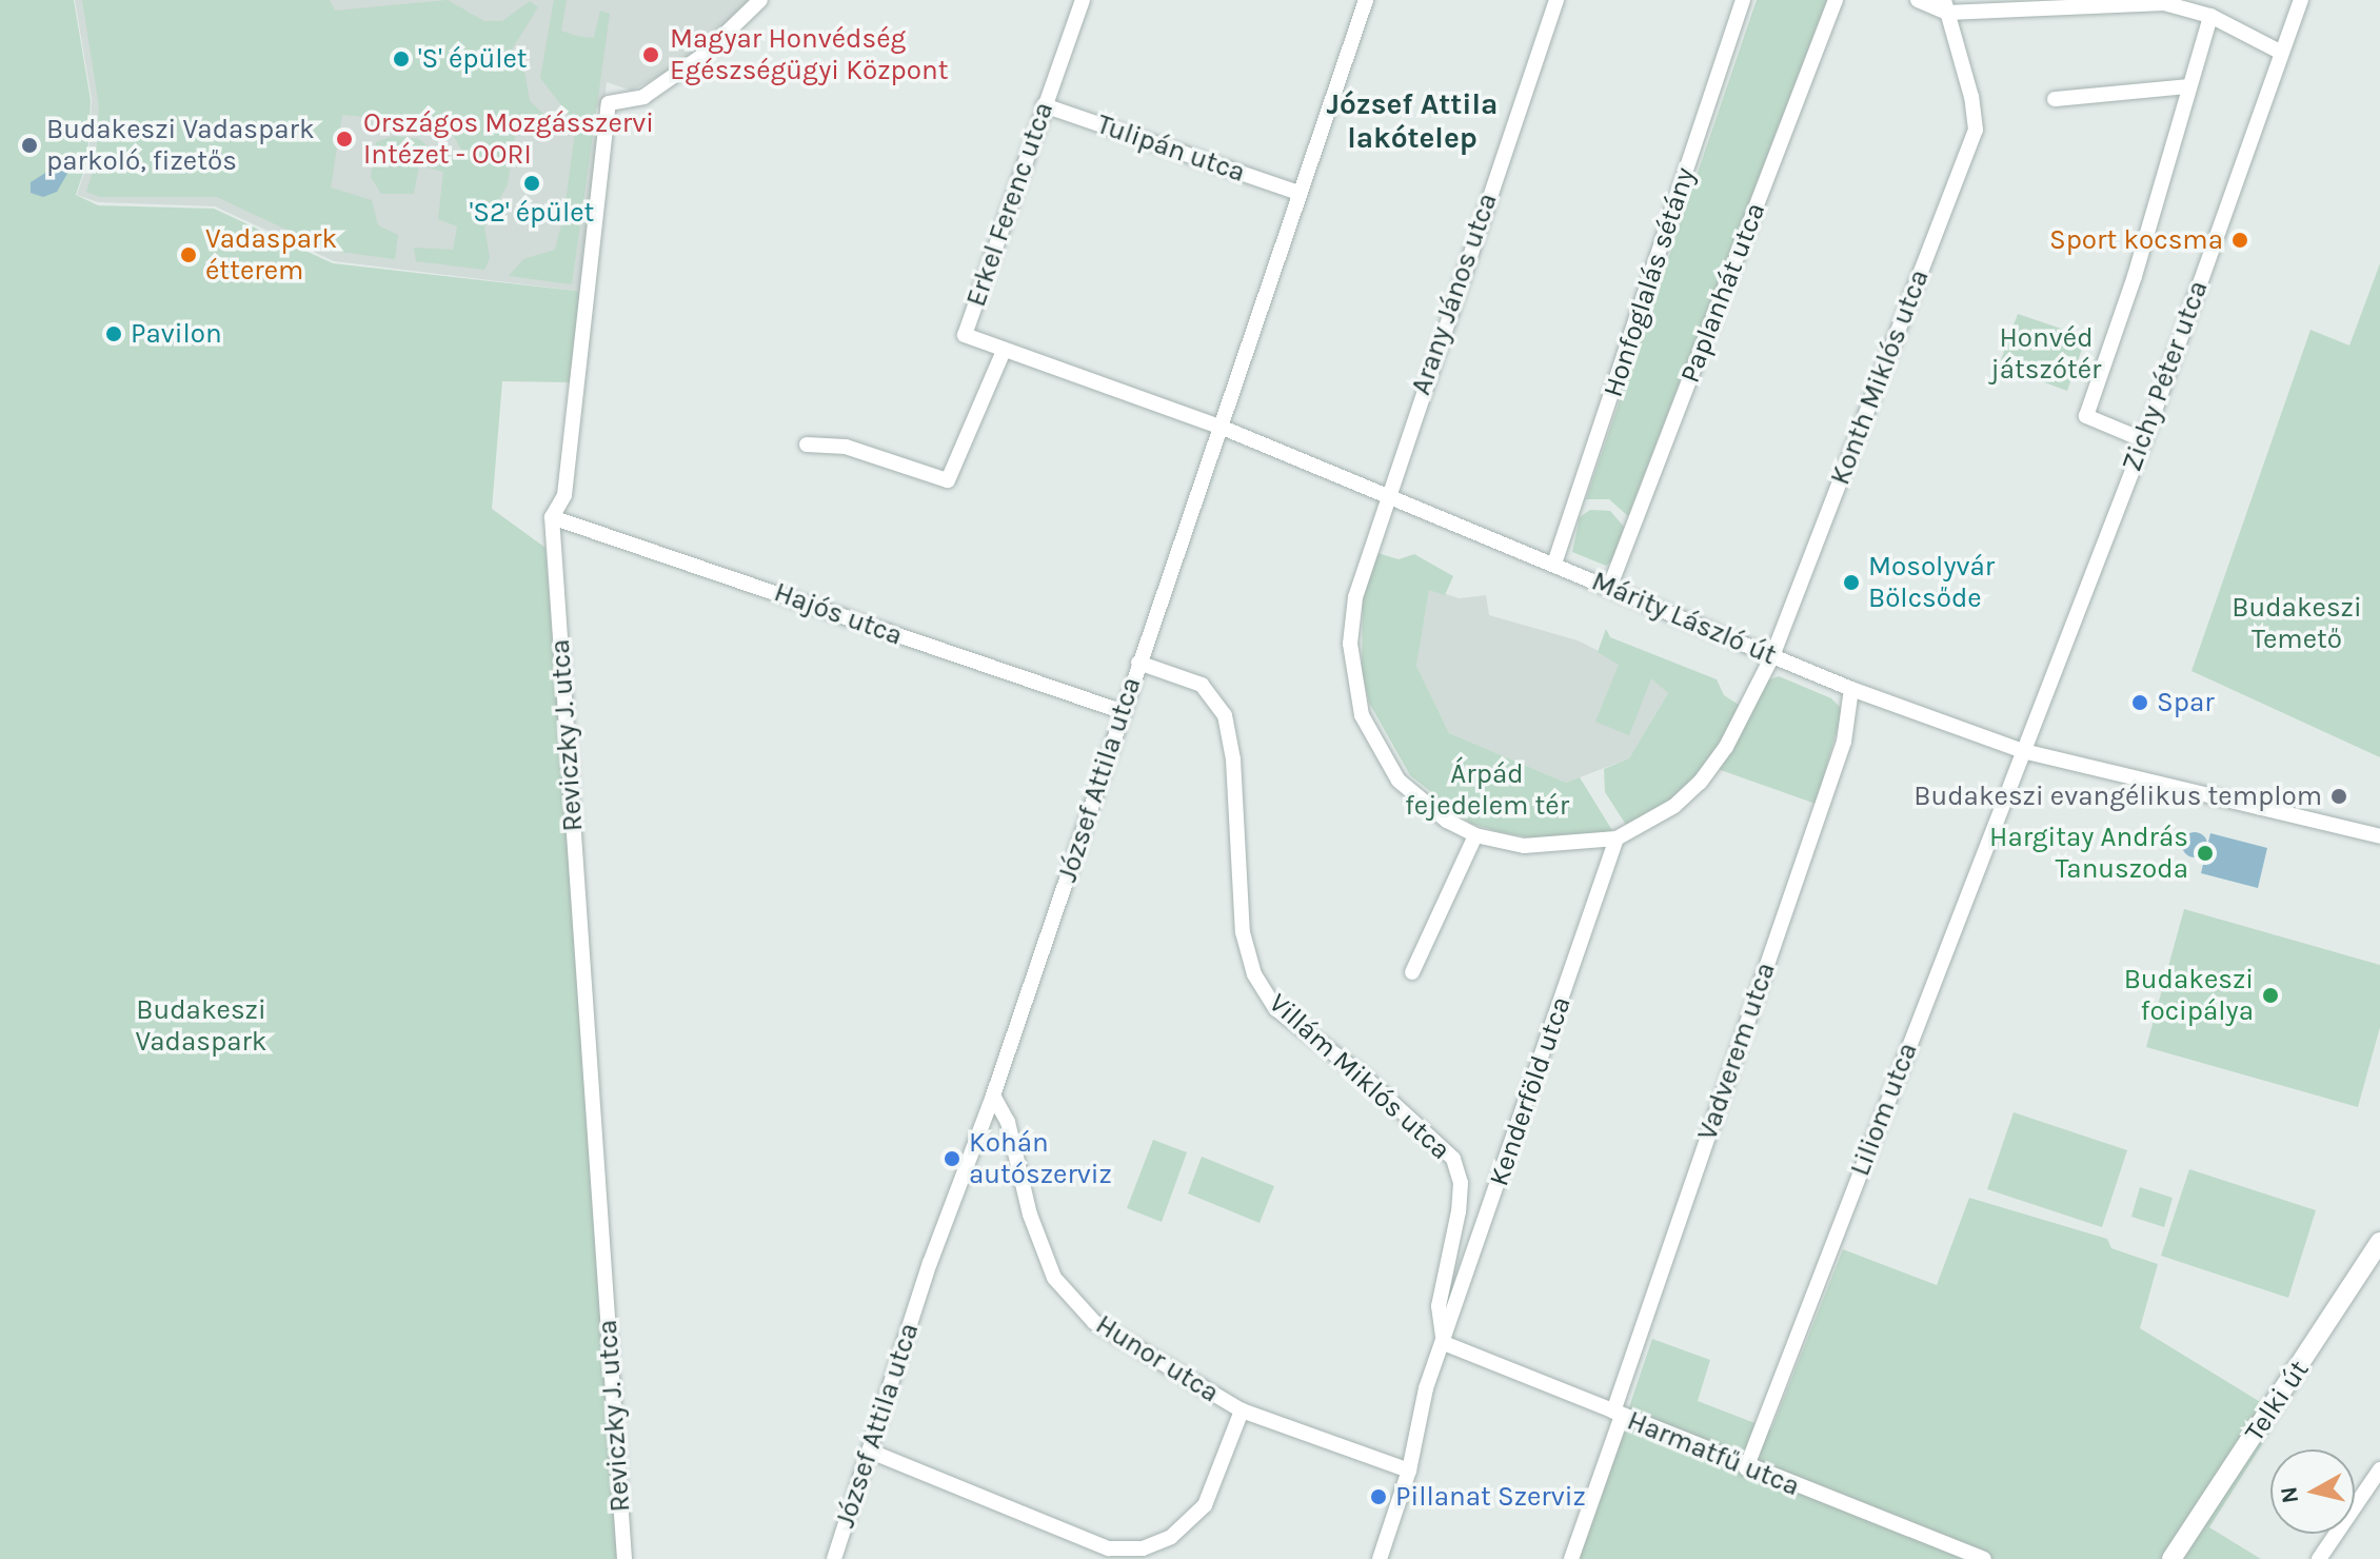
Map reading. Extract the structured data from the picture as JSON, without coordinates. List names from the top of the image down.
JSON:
{
  "streets": {
    "main road": ["Telki út"],
    "street": [
      "Tulipán utca",
      "Erkel Ferenc utca",
      "Honfoglalás sétány",
      "Paplanhát utca",
      "Arany János utca",
      "Zichy Péter utca",
      "Konth Miklós utca",
      "Hajós utca",
      "Márity László út",
      "Reviczky J. utca",
      "József Attila utca",
      "Vadverem utca",
      "Villám Miklós utca",
      "Kenderföld utca",
      "Liliom utca",
      "Hunor utca",
      "Harmatfű utca"
    ]
  },
  "crossings": [
    ["Tulipán utca", "Erkel Ferenc utca"],
    ["Tulipán utca", "József Attila utca"],
    ["Erkel Ferenc utca", "Márity László út"],
    ["Honfoglalás sétány", "Márity László út"],
    ["Paplanhát utca", "Márity László út"],
    ["Arany János utca", "Konth Miklós utca"],
    ["Arany János utca", "Márity László út"],
    ["Arany János utca", "Kenderföld utca"],
    ["Zichy Péter utca", "Márity László út"],
    ["Zichy Péter utca", "Liliom utca"],
    ["Konth Miklós utca", "Márity László út"],
    ["Konth Miklós utca", "Kenderföld utca"],
    ["Hajós utca", "Reviczky J. utca"],
    ["Hajós utca", "József Attila utca"],
    ["Márity László út", "József Attila utca"],
    ["Márity László út", "Vadverem utca"],
    ["Márity László út", "Liliom utca"],
    ["József Attila utca", "Villám Miklós utca"],
    ["József Attila utca", "Hunor utca"],
    ["Vadverem utca", "Harmatfű utca"],
    ["Villám Miklós utca", "Kenderföld utca"],
    ["Villám Miklós utca", "Harmatfű utca"],
    ["Kenderföld utca", "Hunor utca"],
    ["Kenderföld utca", "Harmatfű utca"],
    ["Liliom utca", "Harmatfű utca"]
  ],
  "districts": ["József Attila lakótelep"],
  "parks": [
    "Honvéd játszótér",
    "Budakeszi Temető",
    "Árpád fejedelem tér",
    "Budakeszi Vadaspark"
  ],
  "places": [
    "Magyar Honvédség Egészségügyi Központ",
    "'S' épület",
    "Országos Mozgásszervi Intézet - OORI",
    "Budakeszi Vadaspark parkoló, fizetős",
    "'S2' épület",
    "Sport kocsma",
    "Vadaspark étterem",
    "Pavilon",
    "Mosolyvár Bölcsőde",
    "Spar",
    "Budakeszi evangélikus templom",
    "Hargitay András Tanuszoda",
    "Budakeszi focipálya",
    "Kohán autószerviz",
    "Pillanat Szerviz"
  ],
  "north": "left"
}
